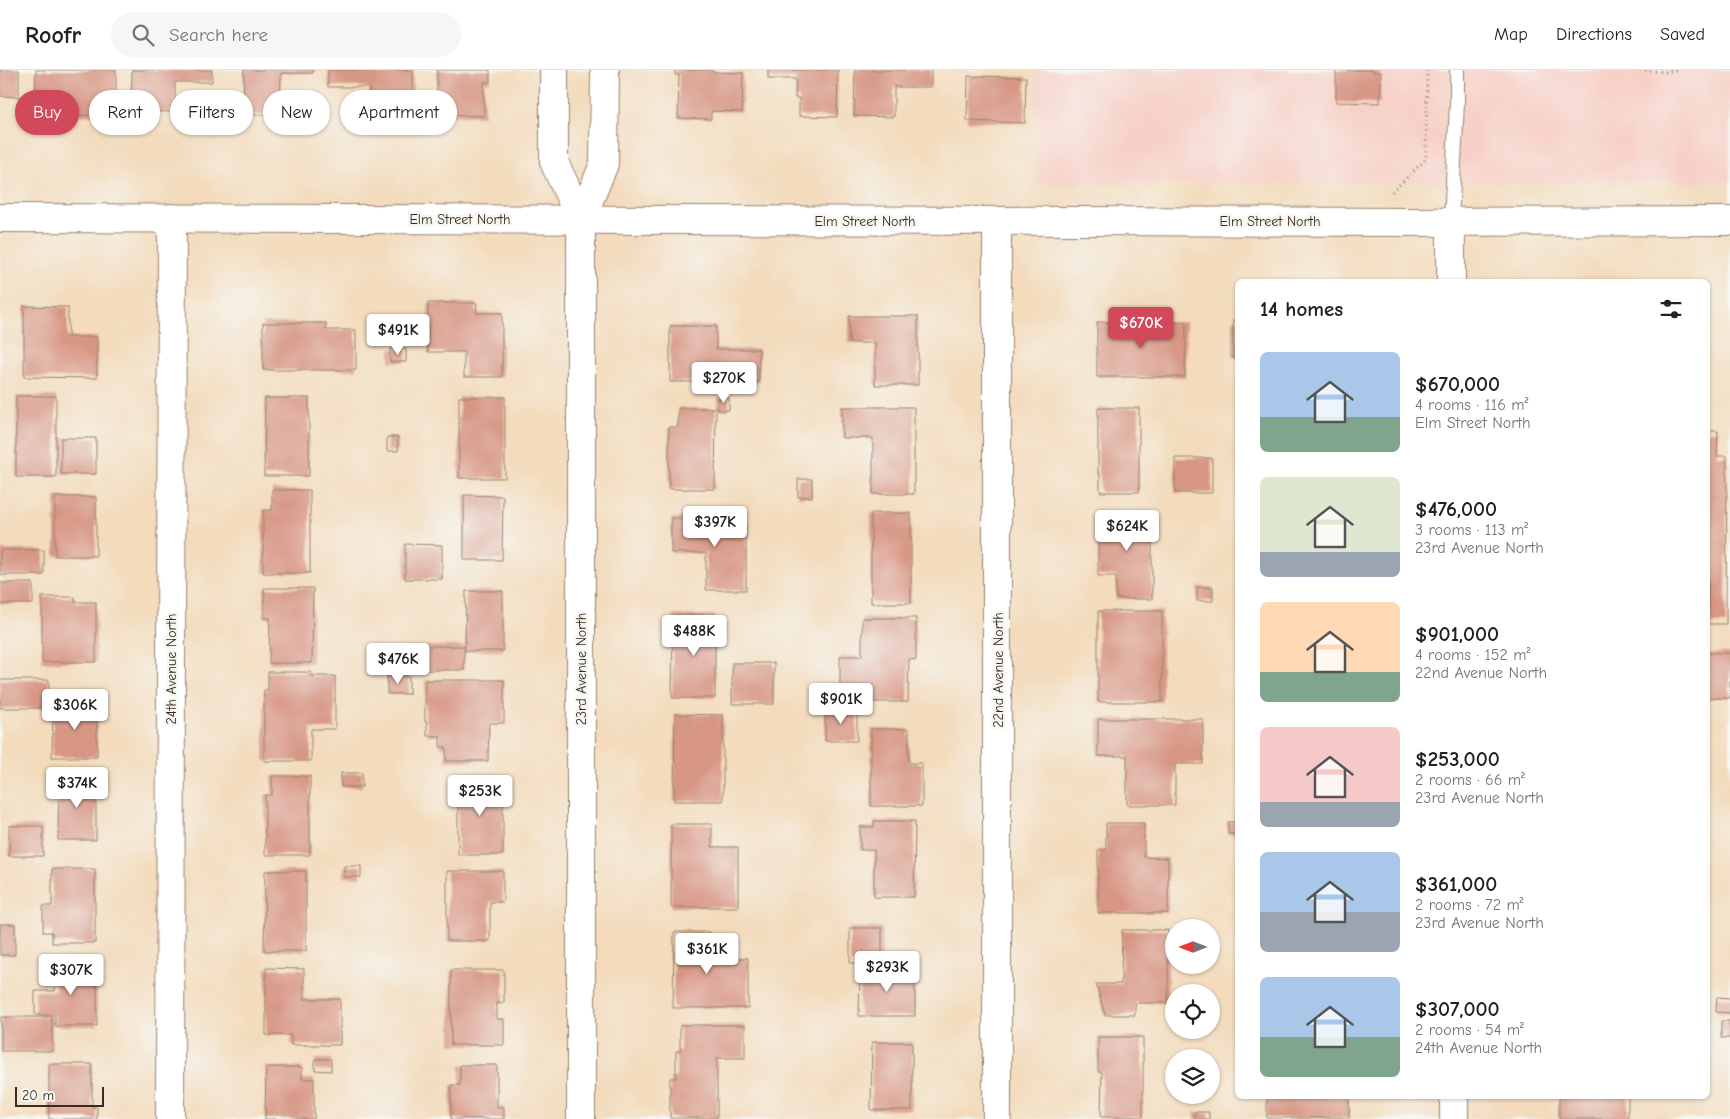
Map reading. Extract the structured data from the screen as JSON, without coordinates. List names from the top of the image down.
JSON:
{
  "streets": {
    "street": [
      "Elm Street North",
      "24th Avenue North",
      "23rd Avenue North",
      "22nd Avenue North"
    ]
  },
  "crossings": [
    ["Elm Street North", "24th Avenue North"],
    ["Elm Street North", "23rd Avenue North"],
    ["Elm Street North", "22nd Avenue North"]
  ],
  "scale_bar": "20 m",
  "north": "left",
  "page": {
    "header": "Roofr",
    "search": "Search here",
    "nav": ["Map", "Directions", "Saved"],
    "chip": [
      "Buy",
      "Rent",
      "Filters",
      "New",
      "Apartment"
    ],
    "heading": "14 homes",
    "price": [
      "$670K",
      "$491K",
      "$270K",
      "$397K",
      "$624K",
      "$488K",
      "$476K",
      "$901K",
      "$306K",
      "$374K",
      "$253K",
      "$361K",
      "$293K",
      "$307K"
    ],
    "list": [
      {
        "name": "$670,000",
        "note": "4 rooms · 116 m² · Elm Street North"
      },
      {
        "name": "$476,000",
        "note": "3 rooms · 113 m² · 23rd Avenue North"
      },
      {
        "name": "$901,000",
        "note": "4 rooms · 152 m² · 22nd Avenue North"
      },
      {
        "name": "$253,000",
        "note": "2 rooms · 66 m² · 23rd Avenue North"
      },
      {
        "name": "$361,000",
        "note": "2 rooms · 72 m² · 23rd Avenue North"
      },
      {
        "name": "$307,000",
        "note": "2 rooms · 54 m² · 24th Avenue North"
      }
    ],
    "scale": "20 m"
  }
}
